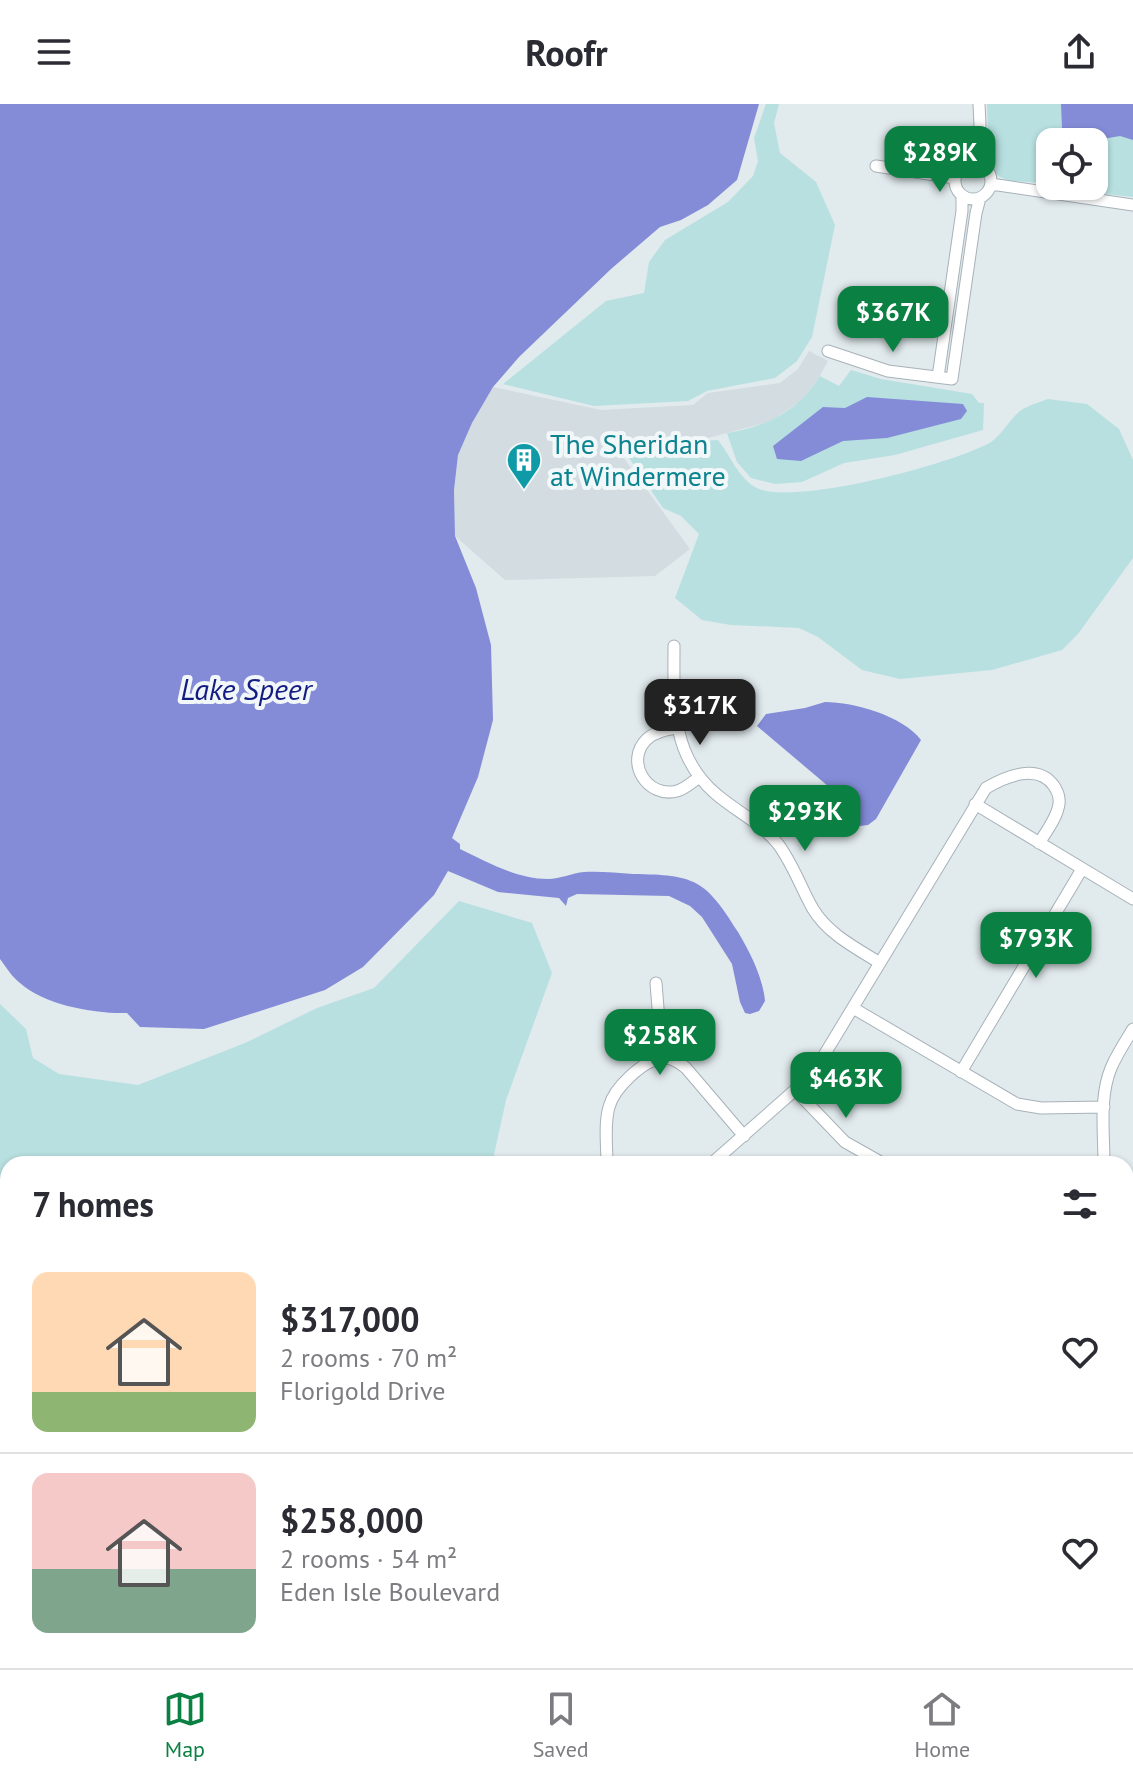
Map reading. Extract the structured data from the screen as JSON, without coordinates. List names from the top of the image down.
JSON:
{
  "water": ["Lake Speer"],
  "places": {
    "building": ["The Sheridan at Windermere"]
  },
  "page": {
    "header": "Roofr",
    "price": [
      "$289K",
      "$367K",
      "$317K",
      "$293K",
      "$793K",
      "$258K",
      "$463K"
    ],
    "heading": "7 homes",
    "list": [
      {
        "name": "$317,000",
        "note": "2 rooms · 70 m² · Florigold Drive"
      },
      {
        "name": "$258,000",
        "note": "2 rooms · 54 m² · Eden Isle Boulevard"
      }
    ],
    "tabs": ["Map", "Saved", "Home"]
  }
}
